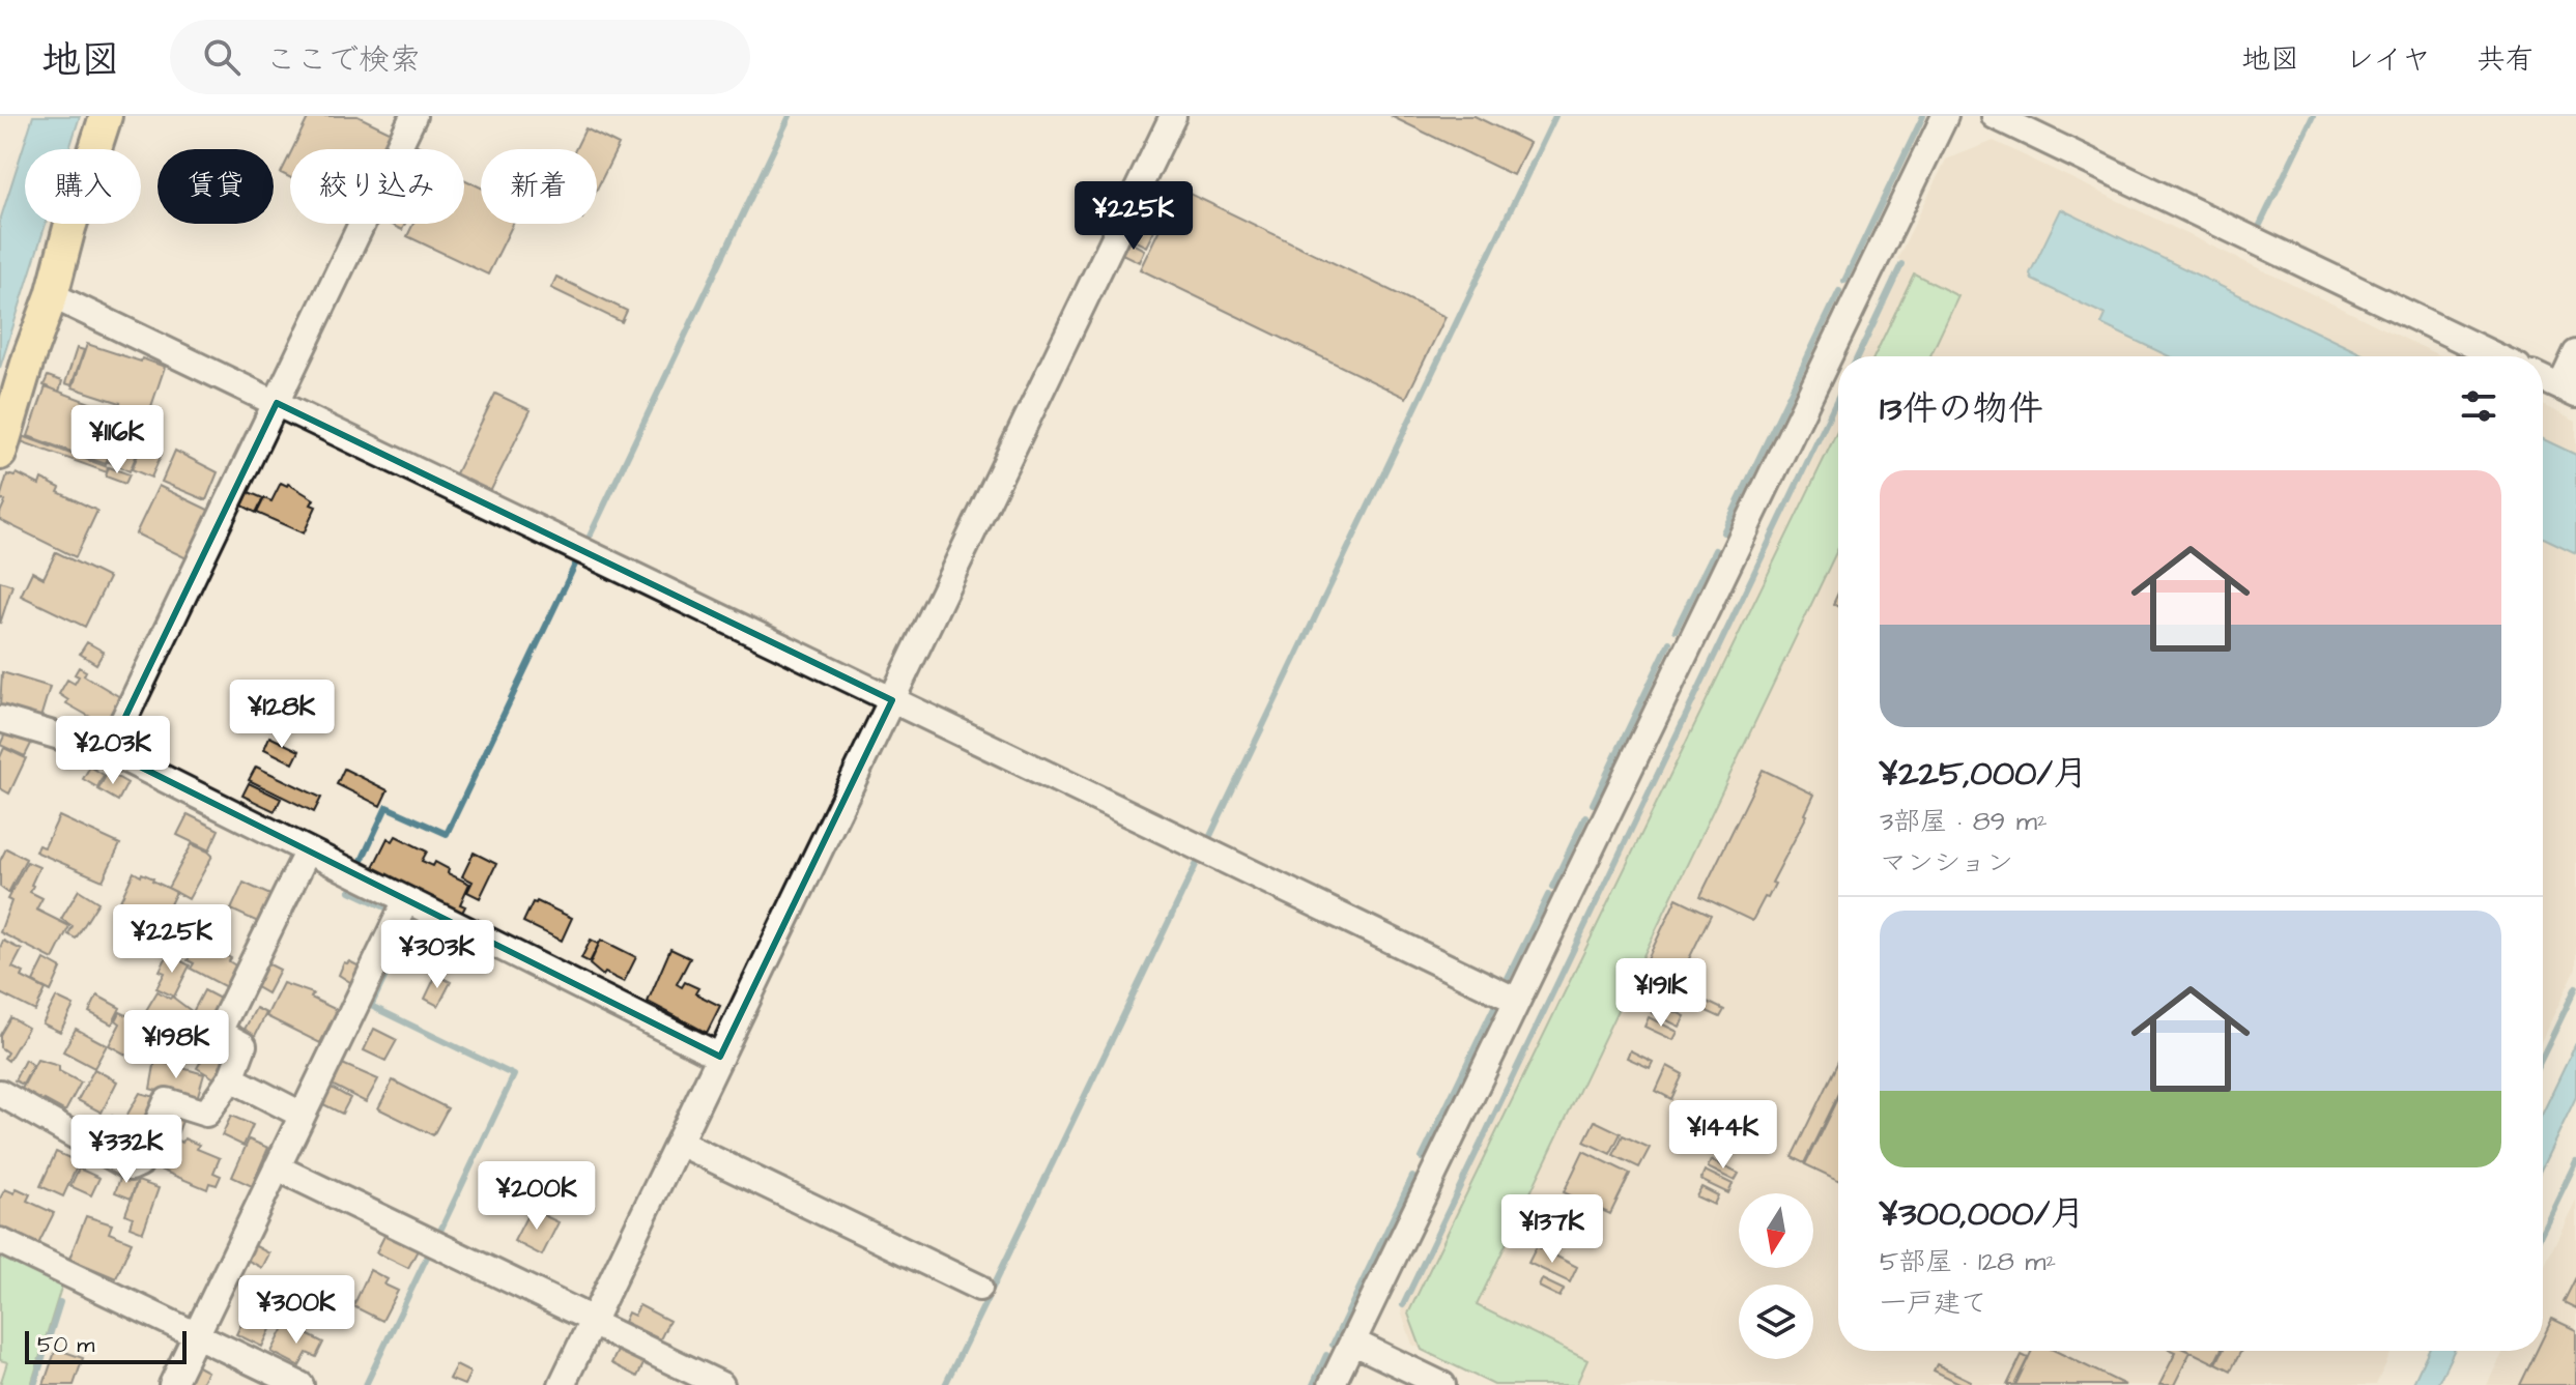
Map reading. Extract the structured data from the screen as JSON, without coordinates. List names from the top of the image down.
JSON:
{
  "scale_bar": "50 m",
  "north": "bottom",
  "page": {
    "header": "地図",
    "search": "ここで検索",
    "nav": ["地図", "レイヤ", "共有"],
    "chip": [
      "購入",
      "賃貸",
      "絞り込み",
      "新着"
    ],
    "price": [
      "¥225K",
      "¥116K",
      "¥128K",
      "¥203K",
      "¥225K",
      "¥303K",
      "¥191K",
      "¥198K",
      "¥144K",
      "¥332K",
      "¥200K",
      "¥137K",
      "¥300K"
    ],
    "heading": "13件の物件",
    "list": [
      {
        "name": "¥225,000/月",
        "note": "3部屋 · 89 m² · マンション"
      },
      {
        "name": "¥300,000/月",
        "note": "5部屋 · 128 m² · 一戸建て"
      }
    ],
    "scale": "50 m"
  }
}
